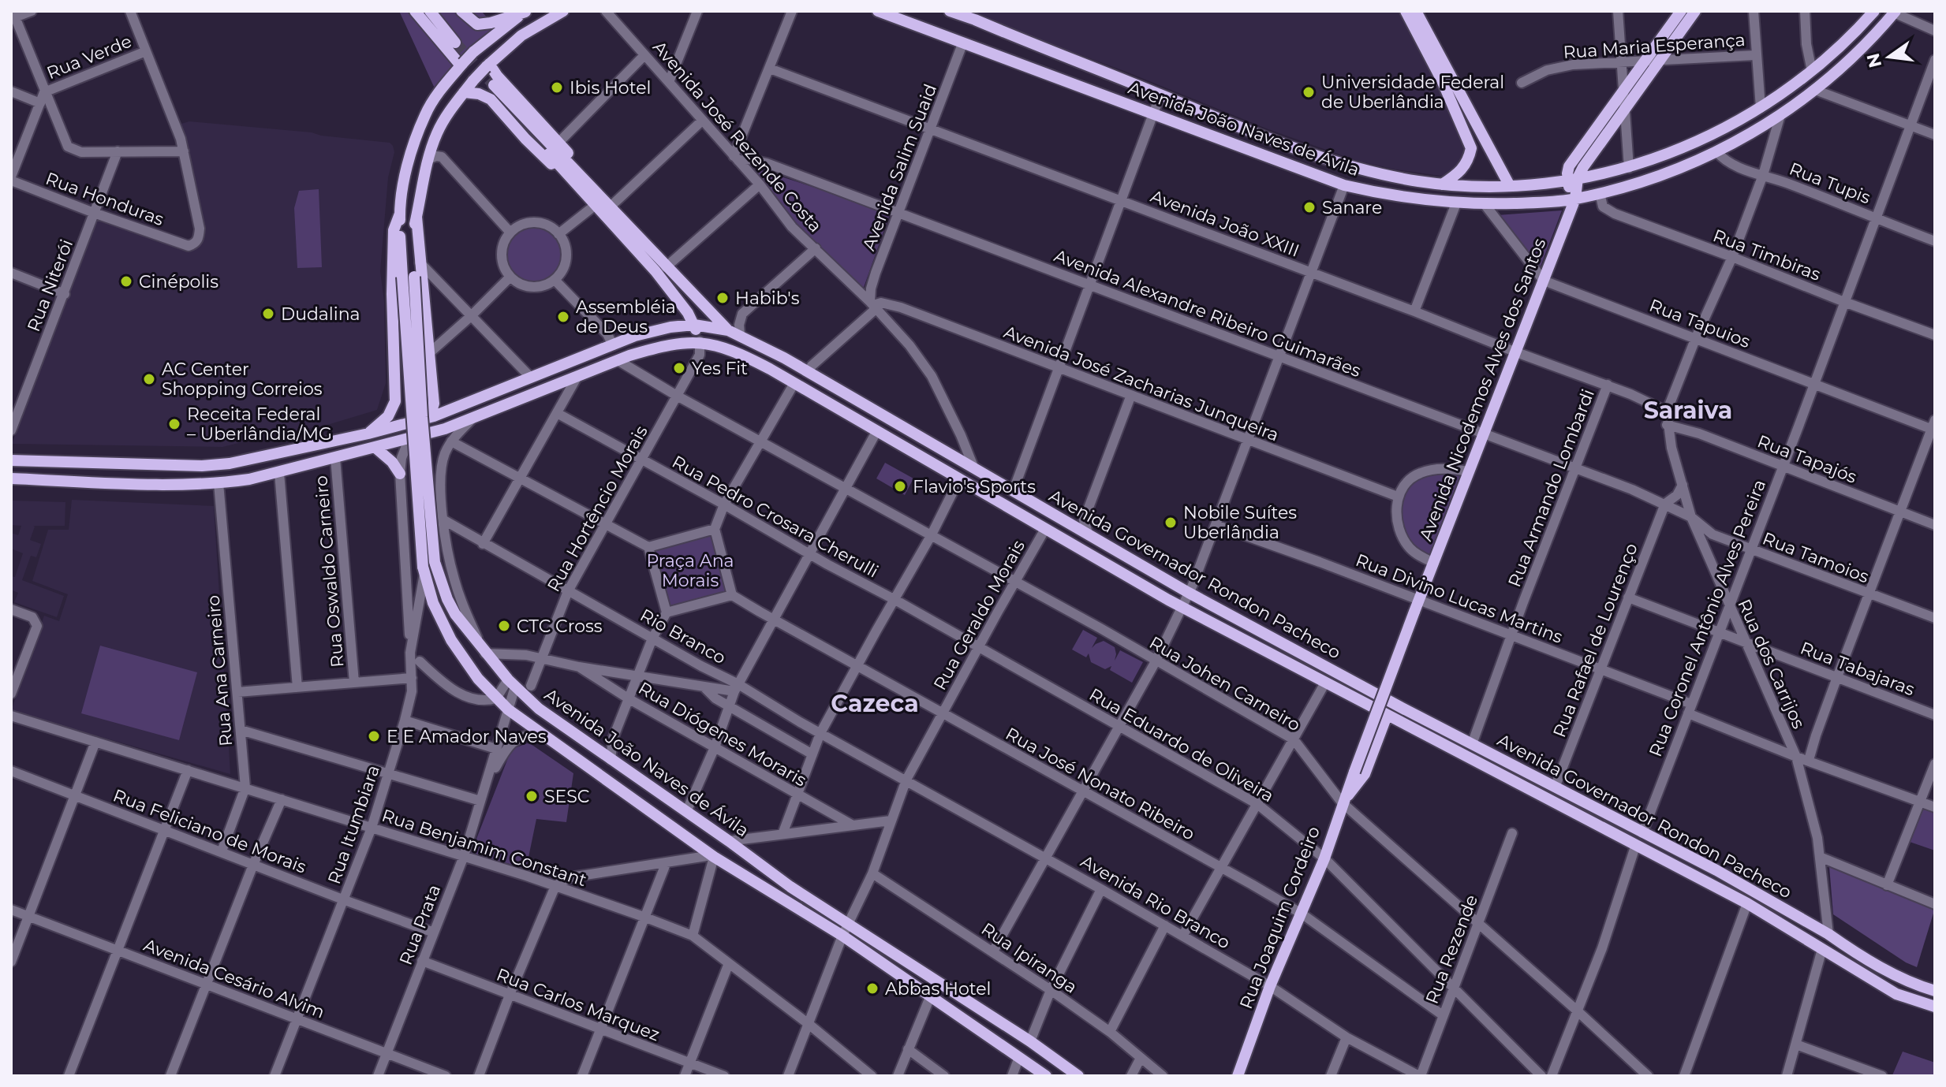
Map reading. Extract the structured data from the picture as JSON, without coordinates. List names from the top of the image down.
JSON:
{
  "streets": {
    "main road": [
      "Avenida João Naves de Ávila",
      "Avenida Nicodemos Alves dos Santos",
      "Avenida Governador Rondon Pacheco",
      "Rua Joaquim Cordeiro"
    ],
    "street": [
      "Rua Maria Esperança",
      "Rua Verde",
      "Avenida José Rezende Costa",
      "Avenida Salim Suaid",
      "Rua Tupis",
      "Rua Honduras",
      "Avenida João XXIII",
      "Rua Timbiras",
      "Rua Niterói",
      "Avenida Alexandre Ribeiro Guimarães",
      "Rua Tapuios",
      "Avenida José Zacharias Junqueira",
      "Rua Tapajós",
      "Rua Armando Lombardi",
      "Rua Hortêncio Morais",
      "Rua Pedro Crosara Cherulli",
      "Rua Tamoios",
      "Rua Oswaldo Carneiro",
      "Rua Divino Lucas Martins",
      "Rua Geraldo Morais",
      "Rua Coronel Antônio Alves Pereira",
      "Rio Branco",
      "Rua Rafael de Lourenço",
      "Rua dos Carrijos",
      "Rua Tabajaras",
      "Rua Ana Carneiro",
      "Rua Johen Carneiro",
      "Rua Diógenes Moraris",
      "Rua Eduardo de Oliveira",
      "Rua José Nonato Ribeiro",
      "Rua Itumbiara",
      "Rua Feliciano de Morais",
      "Rua Benjamim Constant",
      "Avenida Rio Branco",
      "Rua Prata",
      "Rua Rezende",
      "Rua Ipiranga",
      "Avenida Cesário Alvim",
      "Rua Carlos Marquez"
    ]
  },
  "crossings": [
    ["Avenida João Naves de Ávila", "Avenida Salim Suaid"],
    ["Avenida João Naves de Ávila", "Rua Tupis"],
    ["Avenida João Naves de Ávila", "Rua Timbiras"],
    ["Avenida João Naves de Ávila", "Avenida Nicodemos Alves dos Santos"],
    ["Avenida João Naves de Ávila", "Avenida Governador Rondon Pacheco"],
    ["Avenida João Naves de Ávila", "Rua Geraldo Morais"],
    ["Avenida João Naves de Ávila", "Rua Itumbiara"],
    ["Avenida João Naves de Ávila", "Rua Prata"],
    ["Avenida José Rezende Costa", "Avenida Salim Suaid"],
    ["Avenida José Rezende Costa", "Avenida Alexandre Ribeiro Guimarães"],
    ["Avenida José Rezende Costa", "Avenida José Zacharias Junqueira"],
    ["Avenida José Rezende Costa", "Avenida Governador Rondon Pacheco"],
    ["Avenida Salim Suaid", "Avenida João XXIII"],
    ["Avenida Salim Suaid", "Avenida Alexandre Ribeiro Guimarães"],
    ["Avenida Salim Suaid", "Avenida José Zacharias Junqueira"],
    ["Rua Tupis", "Rua Coronel Antônio Alves Pereira"],
    ["Rua Honduras", "Rua Niterói"],
    ["Avenida João XXIII", "Avenida Nicodemos Alves dos Santos"],
    ["Avenida João XXIII", "Rua Armando Lombardi"],
    ["Avenida João XXIII", "Rua dos Carrijos"],
    ["Rua Timbiras", "Rua Coronel Antônio Alves Pereira"],
    ["Avenida Alexandre Ribeiro Guimarães", "Avenida Nicodemos Alves dos Santos"],
    ["Avenida Alexandre Ribeiro Guimarães", "Rua Armando Lombardi"],
    ["Avenida Alexandre Ribeiro Guimarães", "Rua Tamoios"],
    ["Avenida Alexandre Ribeiro Guimarães", "Rua Rafael de Lourenço"],
    ["Avenida Alexandre Ribeiro Guimarães", "Rua dos Carrijos"],
    ["Rua Tapuios", "Avenida Nicodemos Alves dos Santos"],
    ["Rua Tapuios", "Rua Coronel Antônio Alves Pereira"],
    ["Avenida Nicodemos Alves dos Santos", "Rua Divino Lucas Martins"],
    ["Avenida Nicodemos Alves dos Santos", "Rua Joaquim Cordeiro"],
    ["Rua Tapajós", "Rua Coronel Antônio Alves Pereira"],
    ["Rua Tapajós", "Rua dos Carrijos"],
    ["Rua Armando Lombardi", "Avenida Governador Rondon Pacheco"],
    ["Rua Armando Lombardi", "Rua Divino Lucas Martins"],
    ["Rua Hortêncio Morais", "Rua Pedro Crosara Cherulli"],
    ["Rua Hortêncio Morais", "Avenida Governador Rondon Pacheco"],
    ["Rua Hortêncio Morais", "Rio Branco"],
    ["Rua Hortêncio Morais", "Rua Johen Carneiro"],
    ["Rua Pedro Crosara Cherulli", "Rua Geraldo Morais"],
    ["Rua Pedro Crosara Cherulli", "Rua Eduardo de Oliveira"],
    ["Rua Tamoios", "Rua Coronel Antônio Alves Pereira"],
    ["Rua Tamoios", "Rua dos Carrijos"],
    ["Rua Oswaldo Carneiro", "Avenida Governador Rondon Pacheco"],
    ["Avenida Governador Rondon Pacheco", "Rua Geraldo Morais"],
    ["Avenida Governador Rondon Pacheco", "Rua Coronel Antônio Alves Pereira"],
    ["Avenida Governador Rondon Pacheco", "Rio Branco"],
    ["Avenida Governador Rondon Pacheco", "Rua Rafael de Lourenço"],
    ["Avenida Governador Rondon Pacheco", "Rua dos Carrijos"],
    ["Avenida Governador Rondon Pacheco", "Rua Ana Carneiro"],
    ["Avenida Governador Rondon Pacheco", "Rua Johen Carneiro"],
    ["Rua Divino Lucas Martins", "Rua Coronel Antônio Alves Pereira"],
    ["Rua Divino Lucas Martins", "Rua Rafael de Lourenço"],
    ["Rua Divino Lucas Martins", "Rua dos Carrijos"],
    ["Rua Geraldo Morais", "Rio Branco"],
    ["Rua Geraldo Morais", "Rua Johen Carneiro"],
    ["Rua Geraldo Morais", "Rua Eduardo de Oliveira"],
    ["Rua Geraldo Morais", "Rua José Nonato Ribeiro"],
    ["Rua Geraldo Morais", "Rua Benjamim Constant"],
    ["Rua Geraldo Morais", "Avenida Rio Branco"],
    ["Rua Geraldo Morais", "Rua Ipiranga"],
    ["Rua Coronel Antônio Alves Pereira", "Rua dos Carrijos"],
    ["Rua Coronel Antônio Alves Pereira", "Rua Tabajaras"],
    ["Rio Branco", "Avenida Rio Branco"],
    ["Rua Rafael de Lourenço", "Rua Tabajaras"],
    ["Rua dos Carrijos", "Rua Tabajaras"],
    ["Rua Ana Carneiro", "Rua Feliciano de Morais"],
    ["Rua Ana Carneiro", "Rua Benjamim Constant"],
    ["Rua Johen Carneiro", "Rua Joaquim Cordeiro"],
    ["Rua Johen Carneiro", "Rua Rezende"],
    ["Rua Eduardo de Oliveira", "Rua Joaquim Cordeiro"],
    ["Rua Eduardo de Oliveira", "Rua Rezende"],
    ["Rua José Nonato Ribeiro", "Rua Joaquim Cordeiro"],
    ["Rua José Nonato Ribeiro", "Rua Rezende"],
    ["Rua Itumbiara", "Rua Feliciano de Morais"],
    ["Rua Itumbiara", "Rua Benjamim Constant"],
    ["Rua Itumbiara", "Avenida Cesário Alvim"],
    ["Rua Feliciano de Morais", "Rua Prata"],
    ["Rua Benjamim Constant", "Rua Prata"],
    ["Avenida Rio Branco", "Rua Joaquim Cordeiro"],
    ["Avenida Rio Branco", "Rua Rezende"],
    ["Rua Prata", "Avenida Cesário Alvim"],
    ["Rua Prata", "Rua Carlos Marquez"]
  ],
  "districts": ["Saraiva", "Cazeca"],
  "parks": ["Praça Ana Morais"],
  "places": [
    "Ibis Hotel",
    "Universidade Federal de Uberlândia",
    "Sanare",
    "Cinépolis",
    "Habib's",
    "Dudalina",
    "Assembléia de Deus",
    "Yes Fit",
    "AC Center Shopping Correios",
    "Receita Federal – Uberlândia/MG",
    "Flavio's Sports",
    "Nobile Suítes Uberlândia",
    "CTC Cross",
    "E E Amador Naves",
    "SESC",
    "Abbas Hotel"
  ],
  "north": "left"
}
